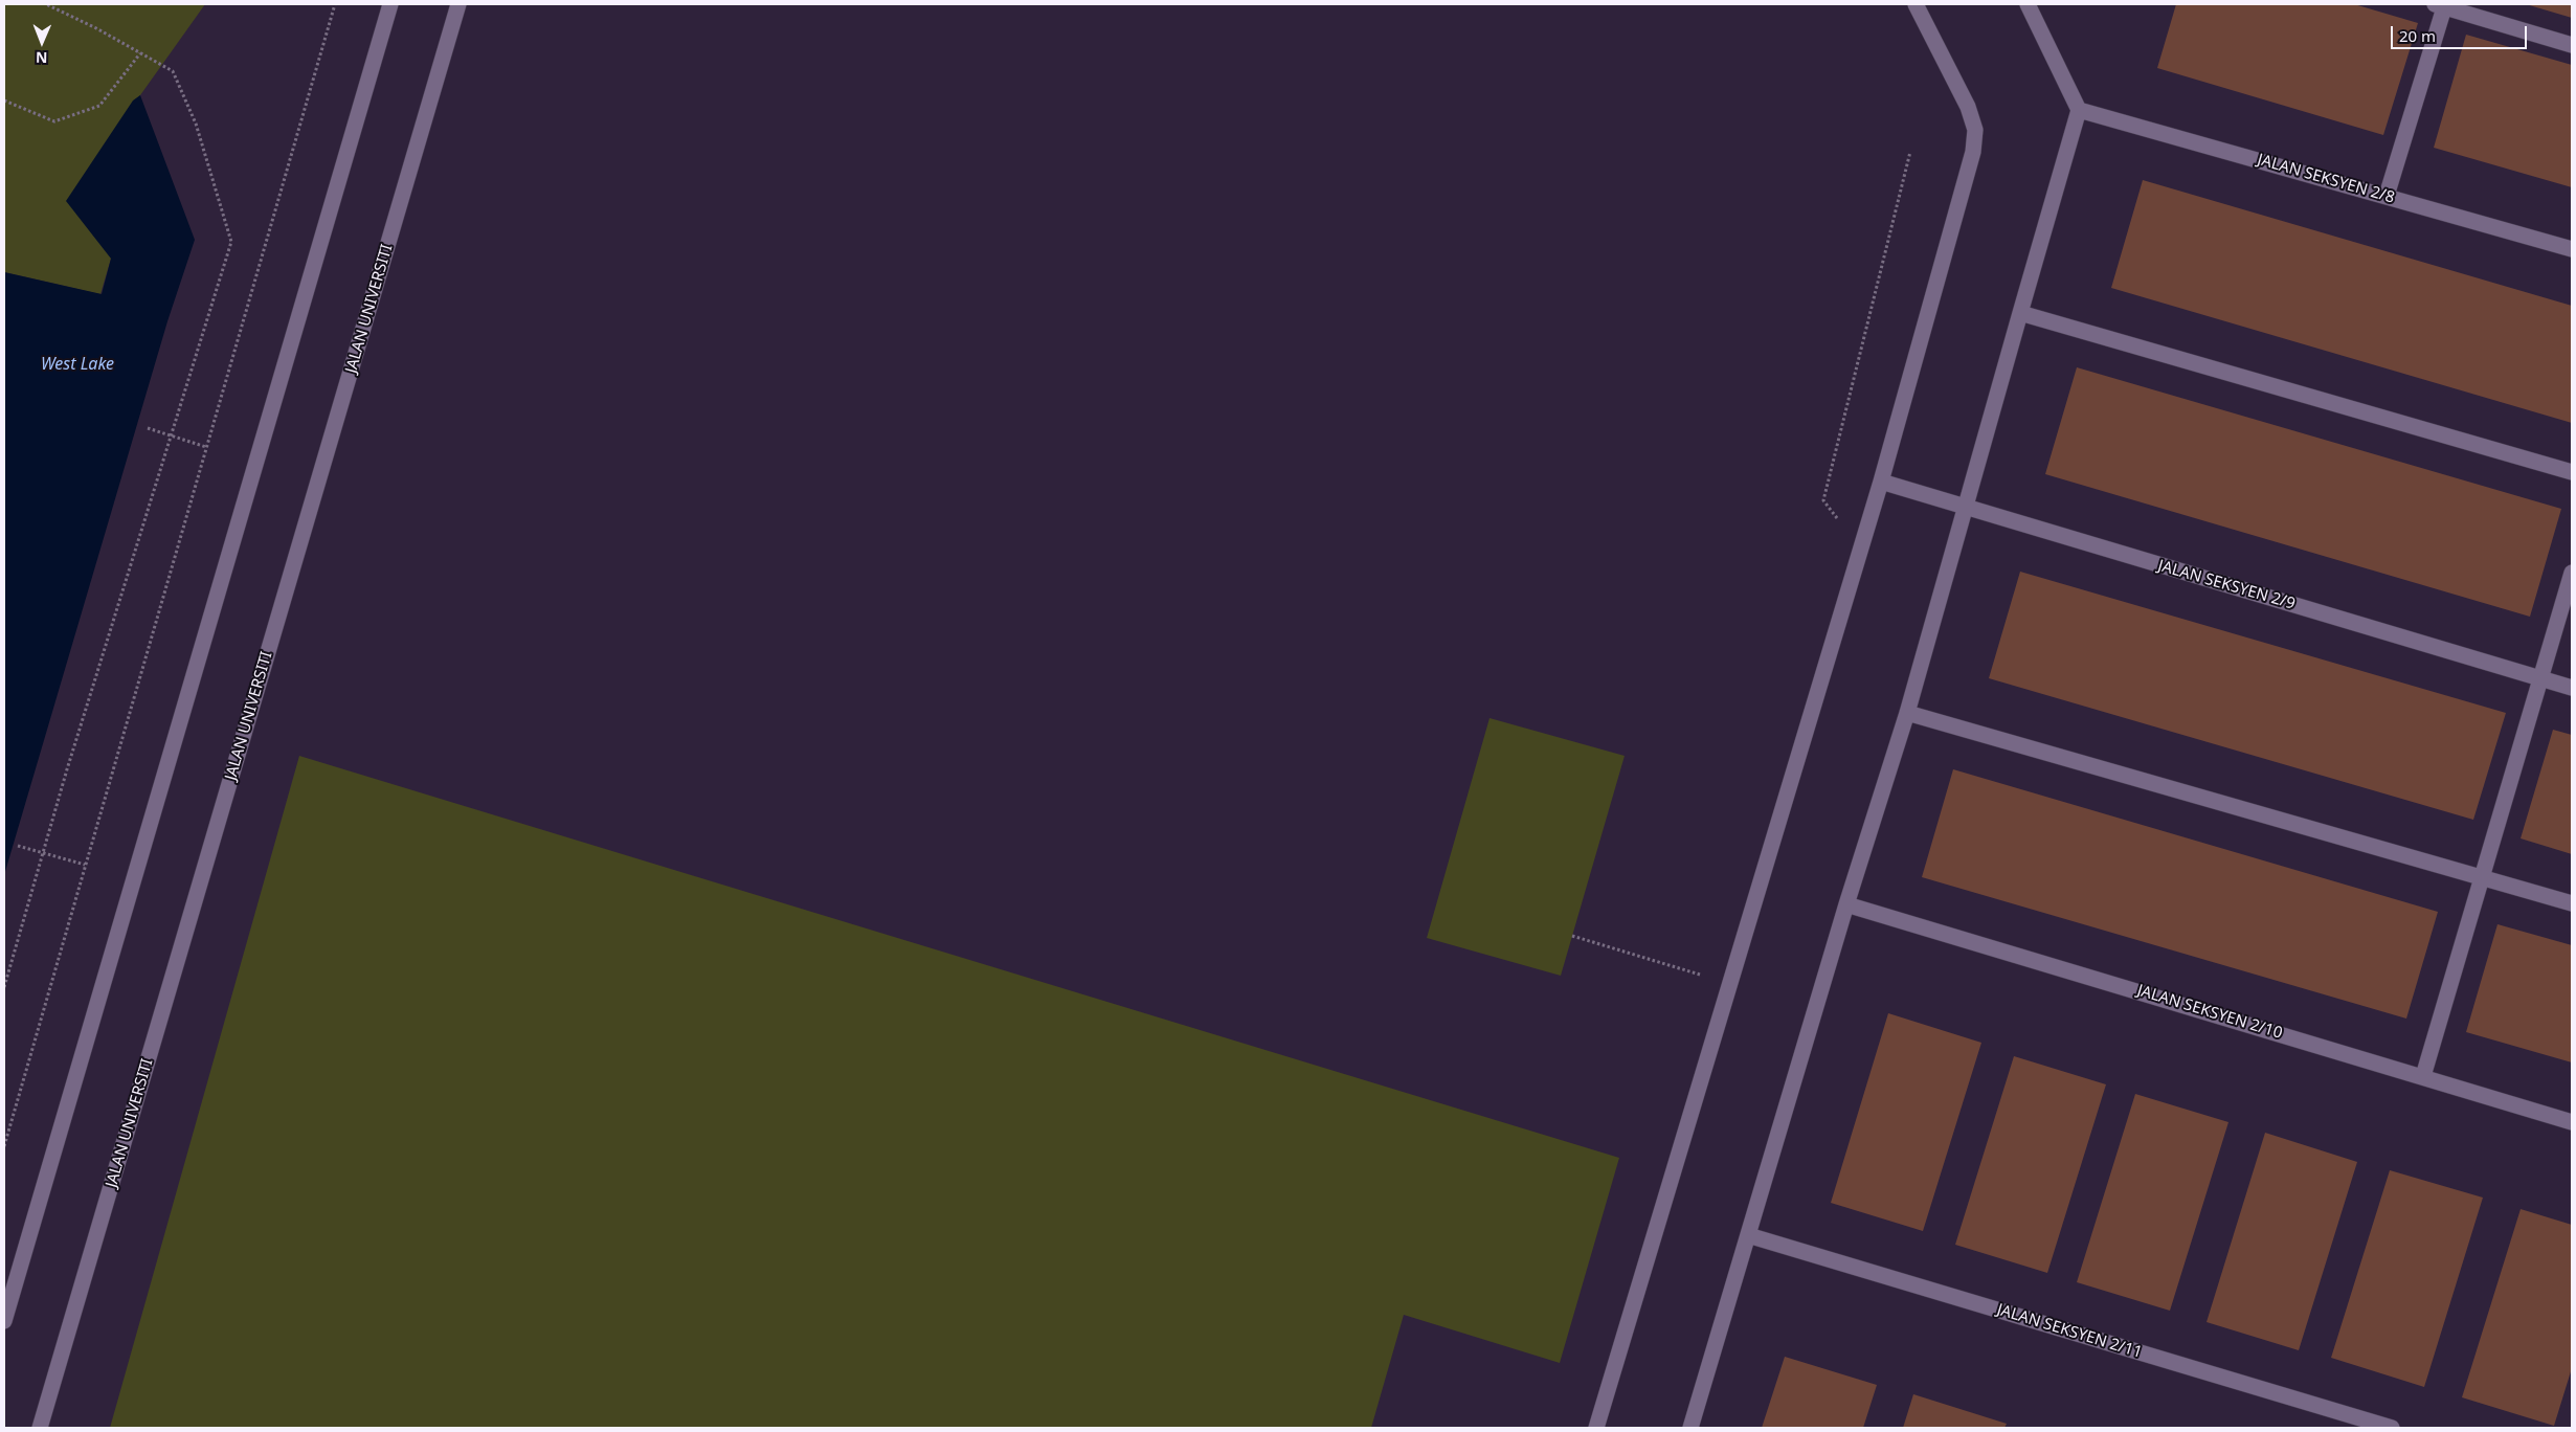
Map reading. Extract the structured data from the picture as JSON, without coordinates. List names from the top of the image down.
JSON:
{
  "streets": {
    "street": [
      "JALAN SEKSYEN 2/8",
      "JALAN UNIVERSITI",
      "JALAN SEKSYEN 2/9",
      "JALAN SEKSYEN 2/10",
      "JALAN SEKSYEN 2/11"
    ]
  },
  "water": ["West Lake"],
  "scale_bar": "20 m",
  "north": "bottom"
}
